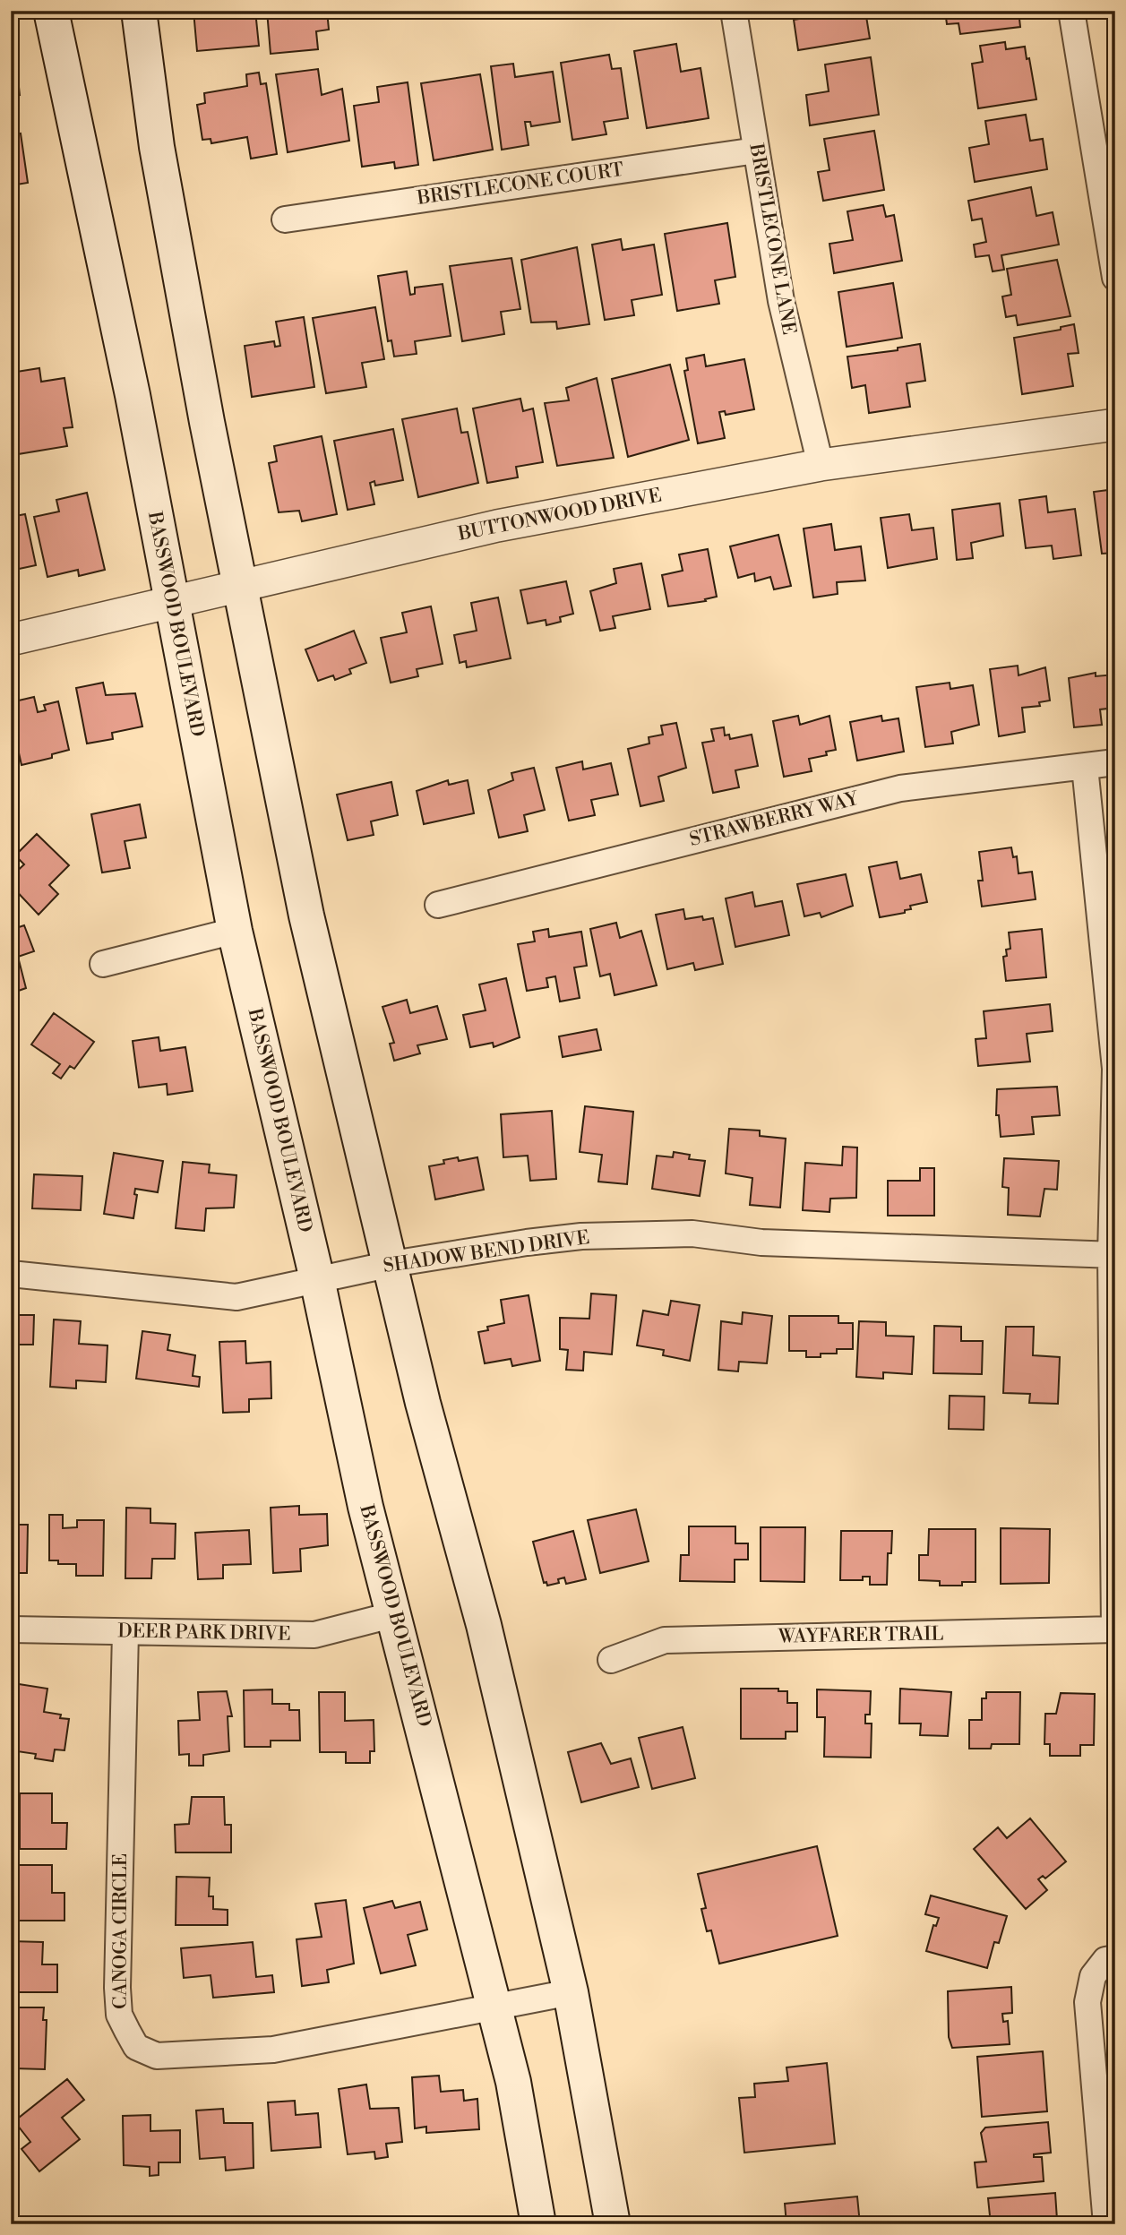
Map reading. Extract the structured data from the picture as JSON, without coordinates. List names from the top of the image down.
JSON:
{
  "streets": {
    "main road": ["BASSWOOD BOULEVARD"],
    "street": [
      "BRISTLECONE COURT",
      "BRISTLECONE LANE",
      "BUTTONWOOD DRIVE",
      "STRAWBERRY WAY",
      "SHADOW BEND DRIVE",
      "DEER PARK DRIVE",
      "WAYFARER TRAIL",
      "CANOGA CIRCLE"
    ]
  },
  "crossings": [
    ["BRISTLECONE COURT", "BRISTLECONE LANE"],
    ["BRISTLECONE LANE", "BUTTONWOOD DRIVE"],
    ["BUTTONWOOD DRIVE", "BASSWOOD BOULEVARD"],
    ["BASSWOOD BOULEVARD", "SHADOW BEND DRIVE"],
    ["BASSWOOD BOULEVARD", "DEER PARK DRIVE"],
    ["BASSWOOD BOULEVARD", "CANOGA CIRCLE"],
    ["DEER PARK DRIVE", "CANOGA CIRCLE"]
  ]
}
